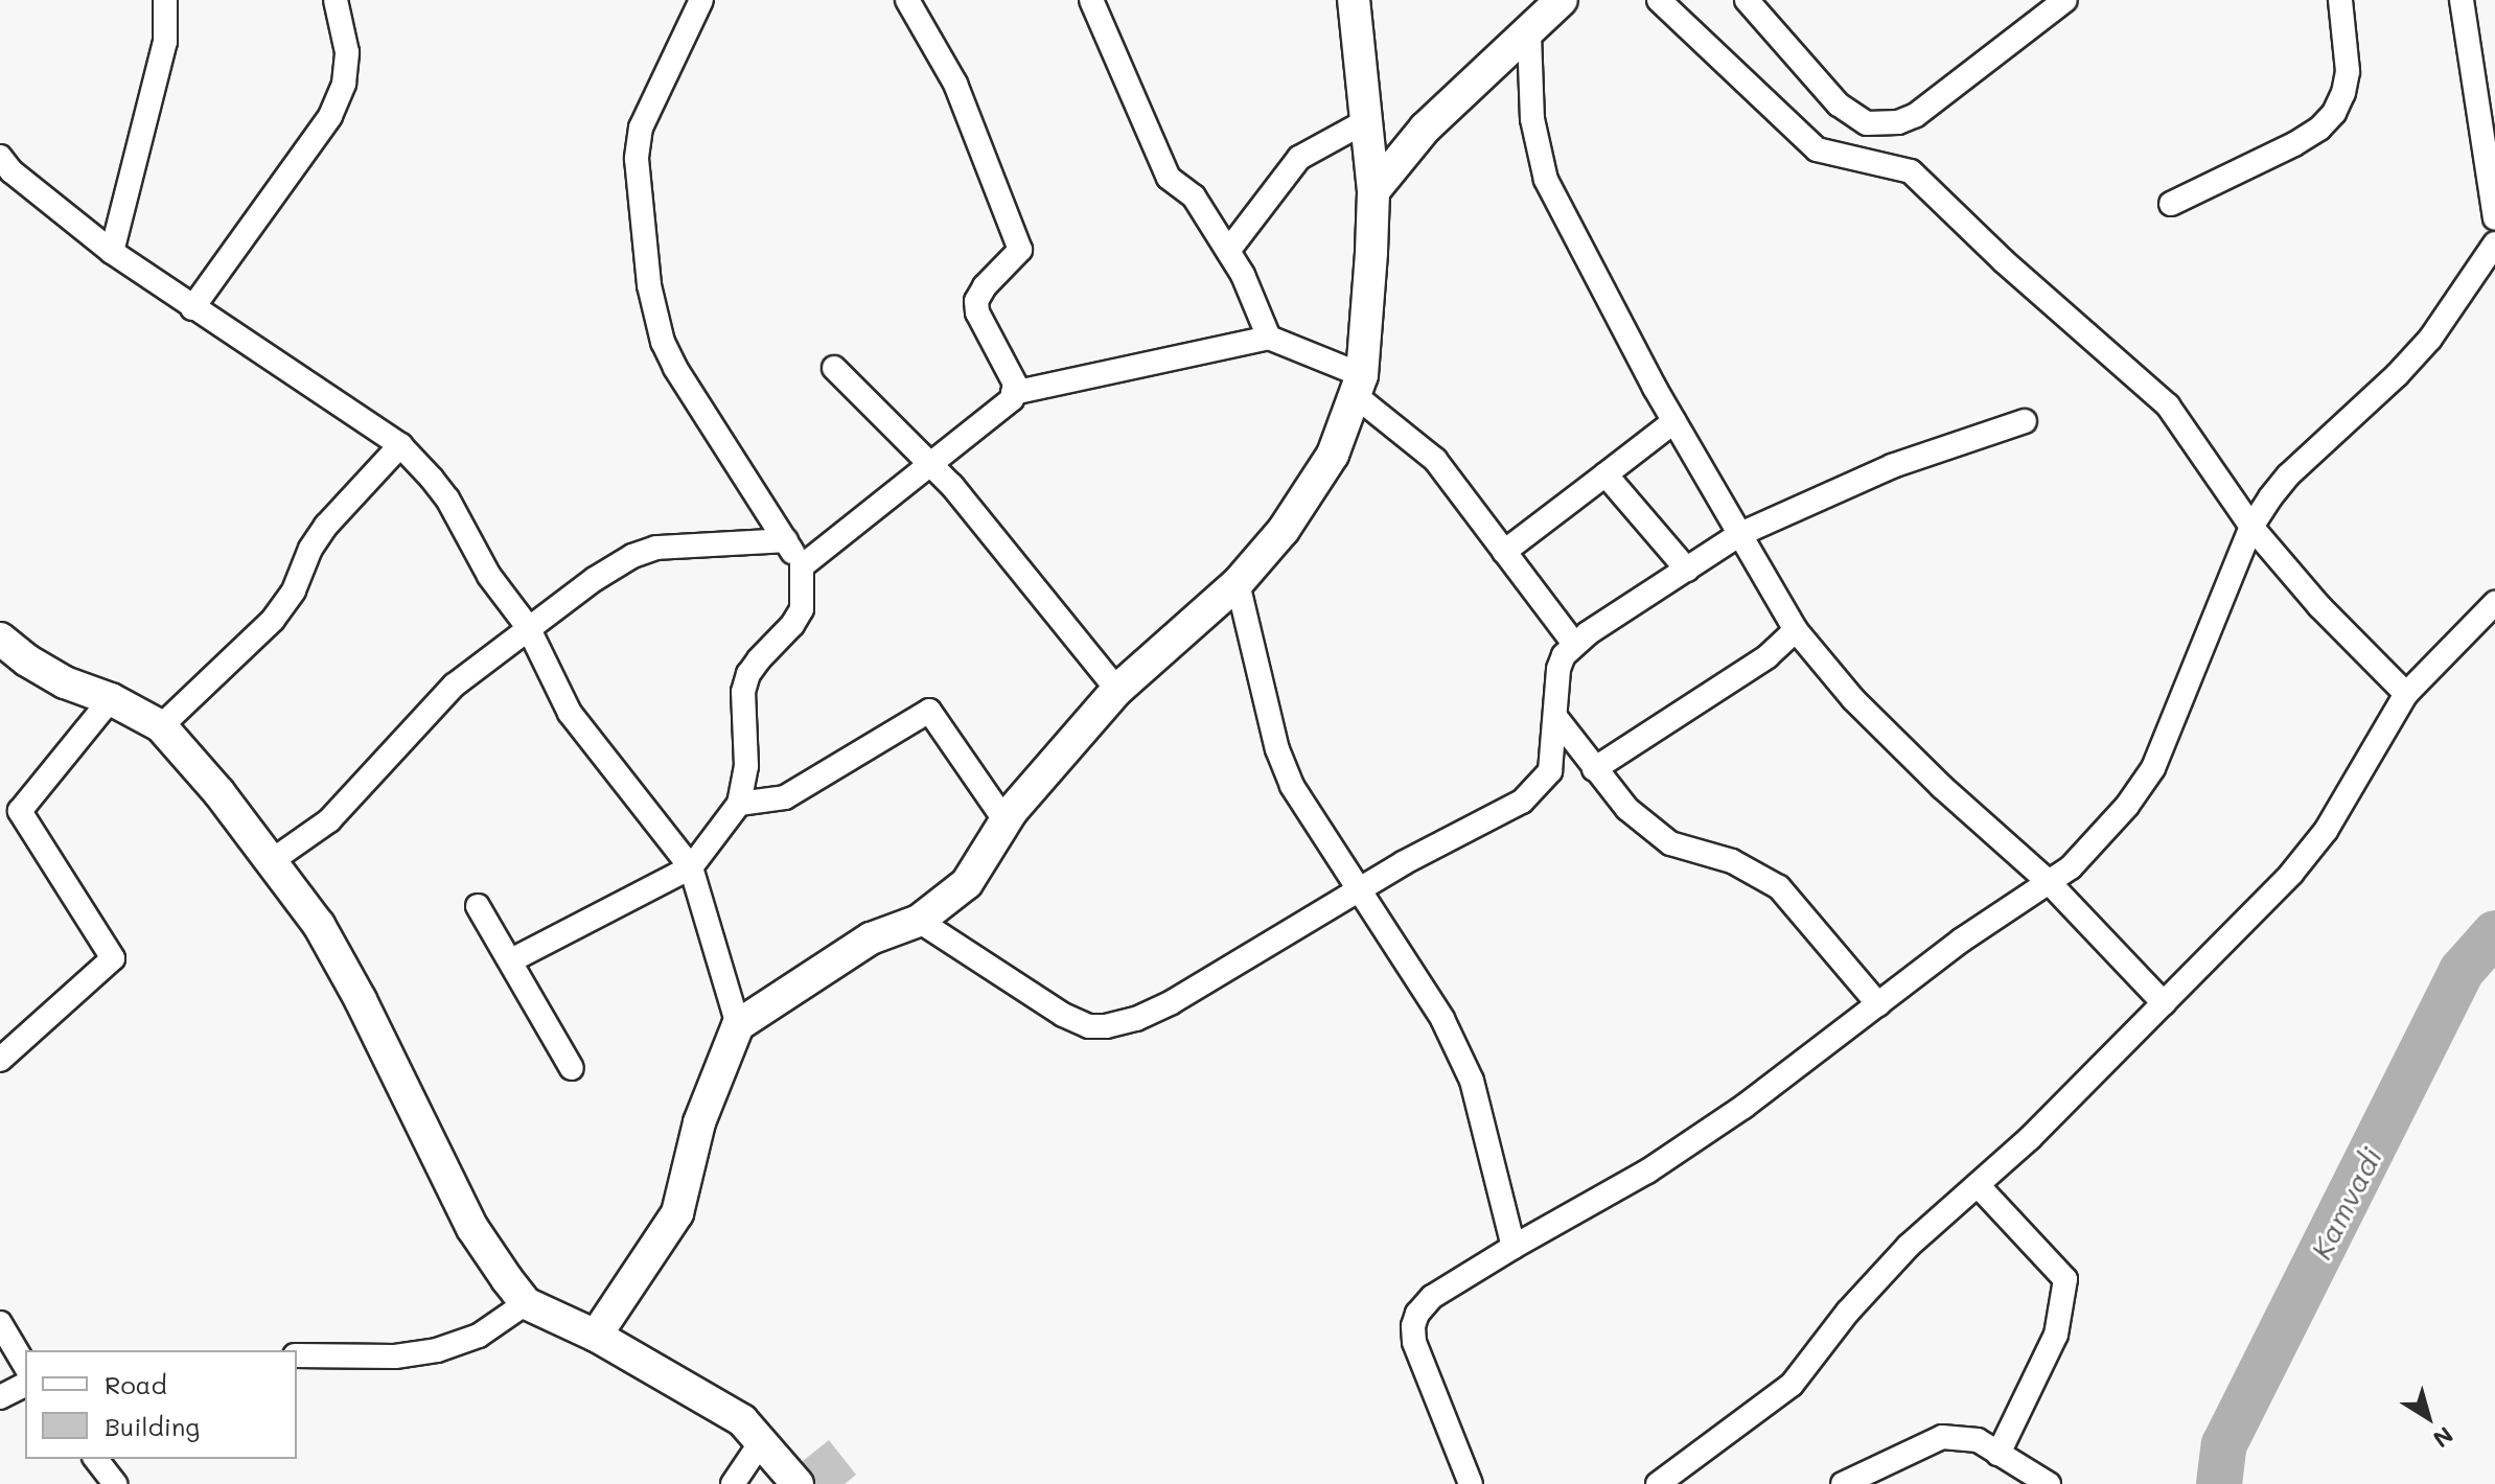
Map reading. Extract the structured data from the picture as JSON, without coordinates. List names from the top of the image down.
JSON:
{
  "water": ["Kamvadi"],
  "legend": ["Road", "Building"],
  "north": "bottom right"
}
